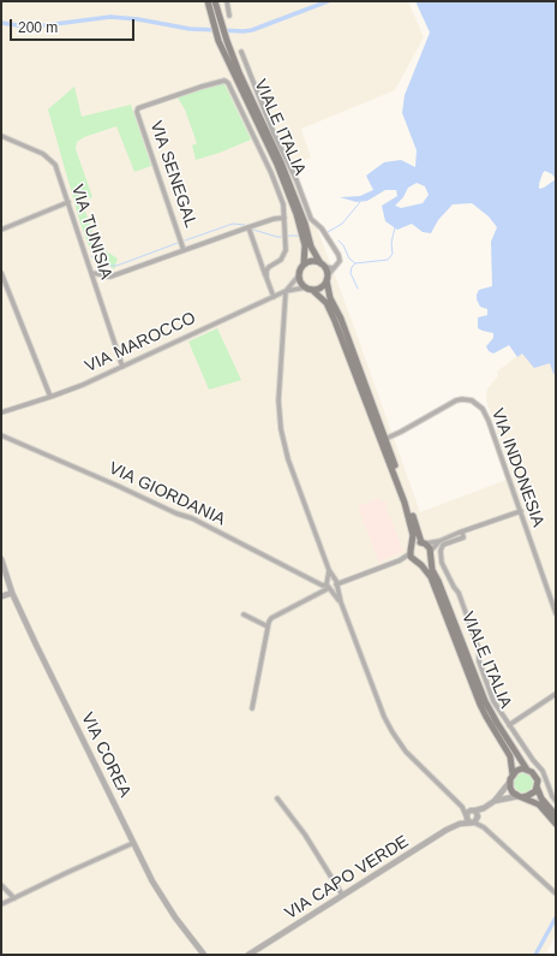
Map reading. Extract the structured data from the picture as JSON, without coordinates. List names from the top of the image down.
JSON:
{
  "streets": {
    "main road": ["VIALE ITALIA"],
    "street": [
      "VIA SENEGAL",
      "VIA TUNISIA",
      "VIA MAROCCO",
      "VIA INDONESIA",
      "VIA GIORDANIA",
      "VIA COREA",
      "VIA CAPO VERDE"
    ]
  },
  "crossings": [
    ["VIALE ITALIA", "VIA MAROCCO"],
    ["VIA TUNISIA", "VIA MAROCCO"]
  ],
  "scale_bar": "200 m"
}
